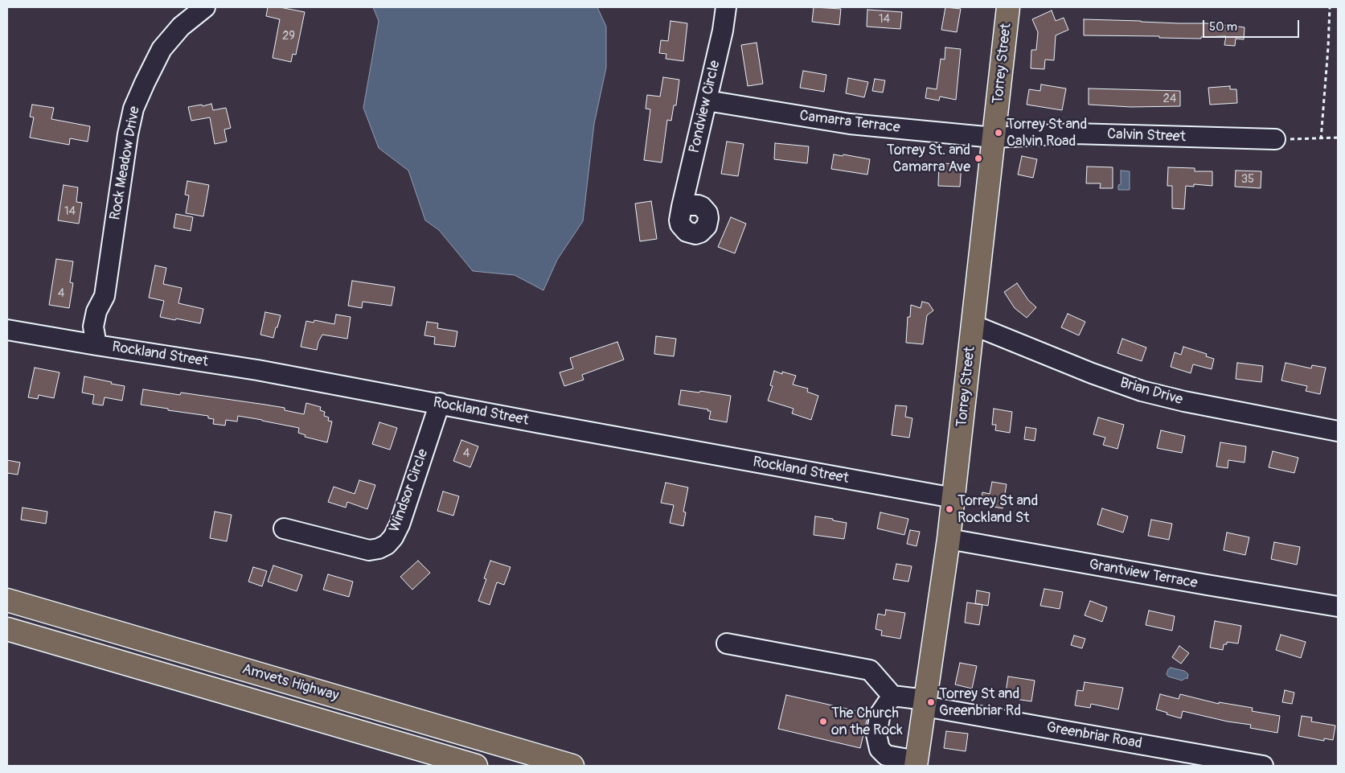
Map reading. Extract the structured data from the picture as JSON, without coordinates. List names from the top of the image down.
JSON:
{
  "streets": {
    "main road": ["Torrey Street", "Amvets Highway"],
    "street": [
      "Pondview Circle",
      "Camarra Terrace",
      "Calvin Street",
      "Rock Meadow Drive",
      "Rockland Street",
      "Brian Drive",
      "Windsor Circle",
      "Grantview Terrace",
      "Greenbriar Road"
    ]
  },
  "crossings": [
    ["Torrey Street", "Camarra Terrace"],
    ["Torrey Street", "Calvin Street"],
    ["Torrey Street", "Rockland Street"],
    ["Torrey Street", "Brian Drive"],
    ["Torrey Street", "Grantview Terrace"],
    ["Torrey Street", "Greenbriar Road"],
    ["Pondview Circle", "Camarra Terrace"],
    ["Camarra Terrace", "Calvin Street"],
    ["Rock Meadow Drive", "Rockland Street"],
    ["Rockland Street", "Windsor Circle"]
  ],
  "places": [
    "Torrey St and Calvin Road",
    "Torrey St. and Camarra Ave",
    "Torrey St and Rockland St",
    "Torrey St and Greenbriar Rd",
    "The Church on the Rock"
  ],
  "house_numbers": [
    "14",
    "29",
    "24",
    "35",
    "14",
    "4",
    "4"
  ],
  "scale_bar": "50 m"
}
